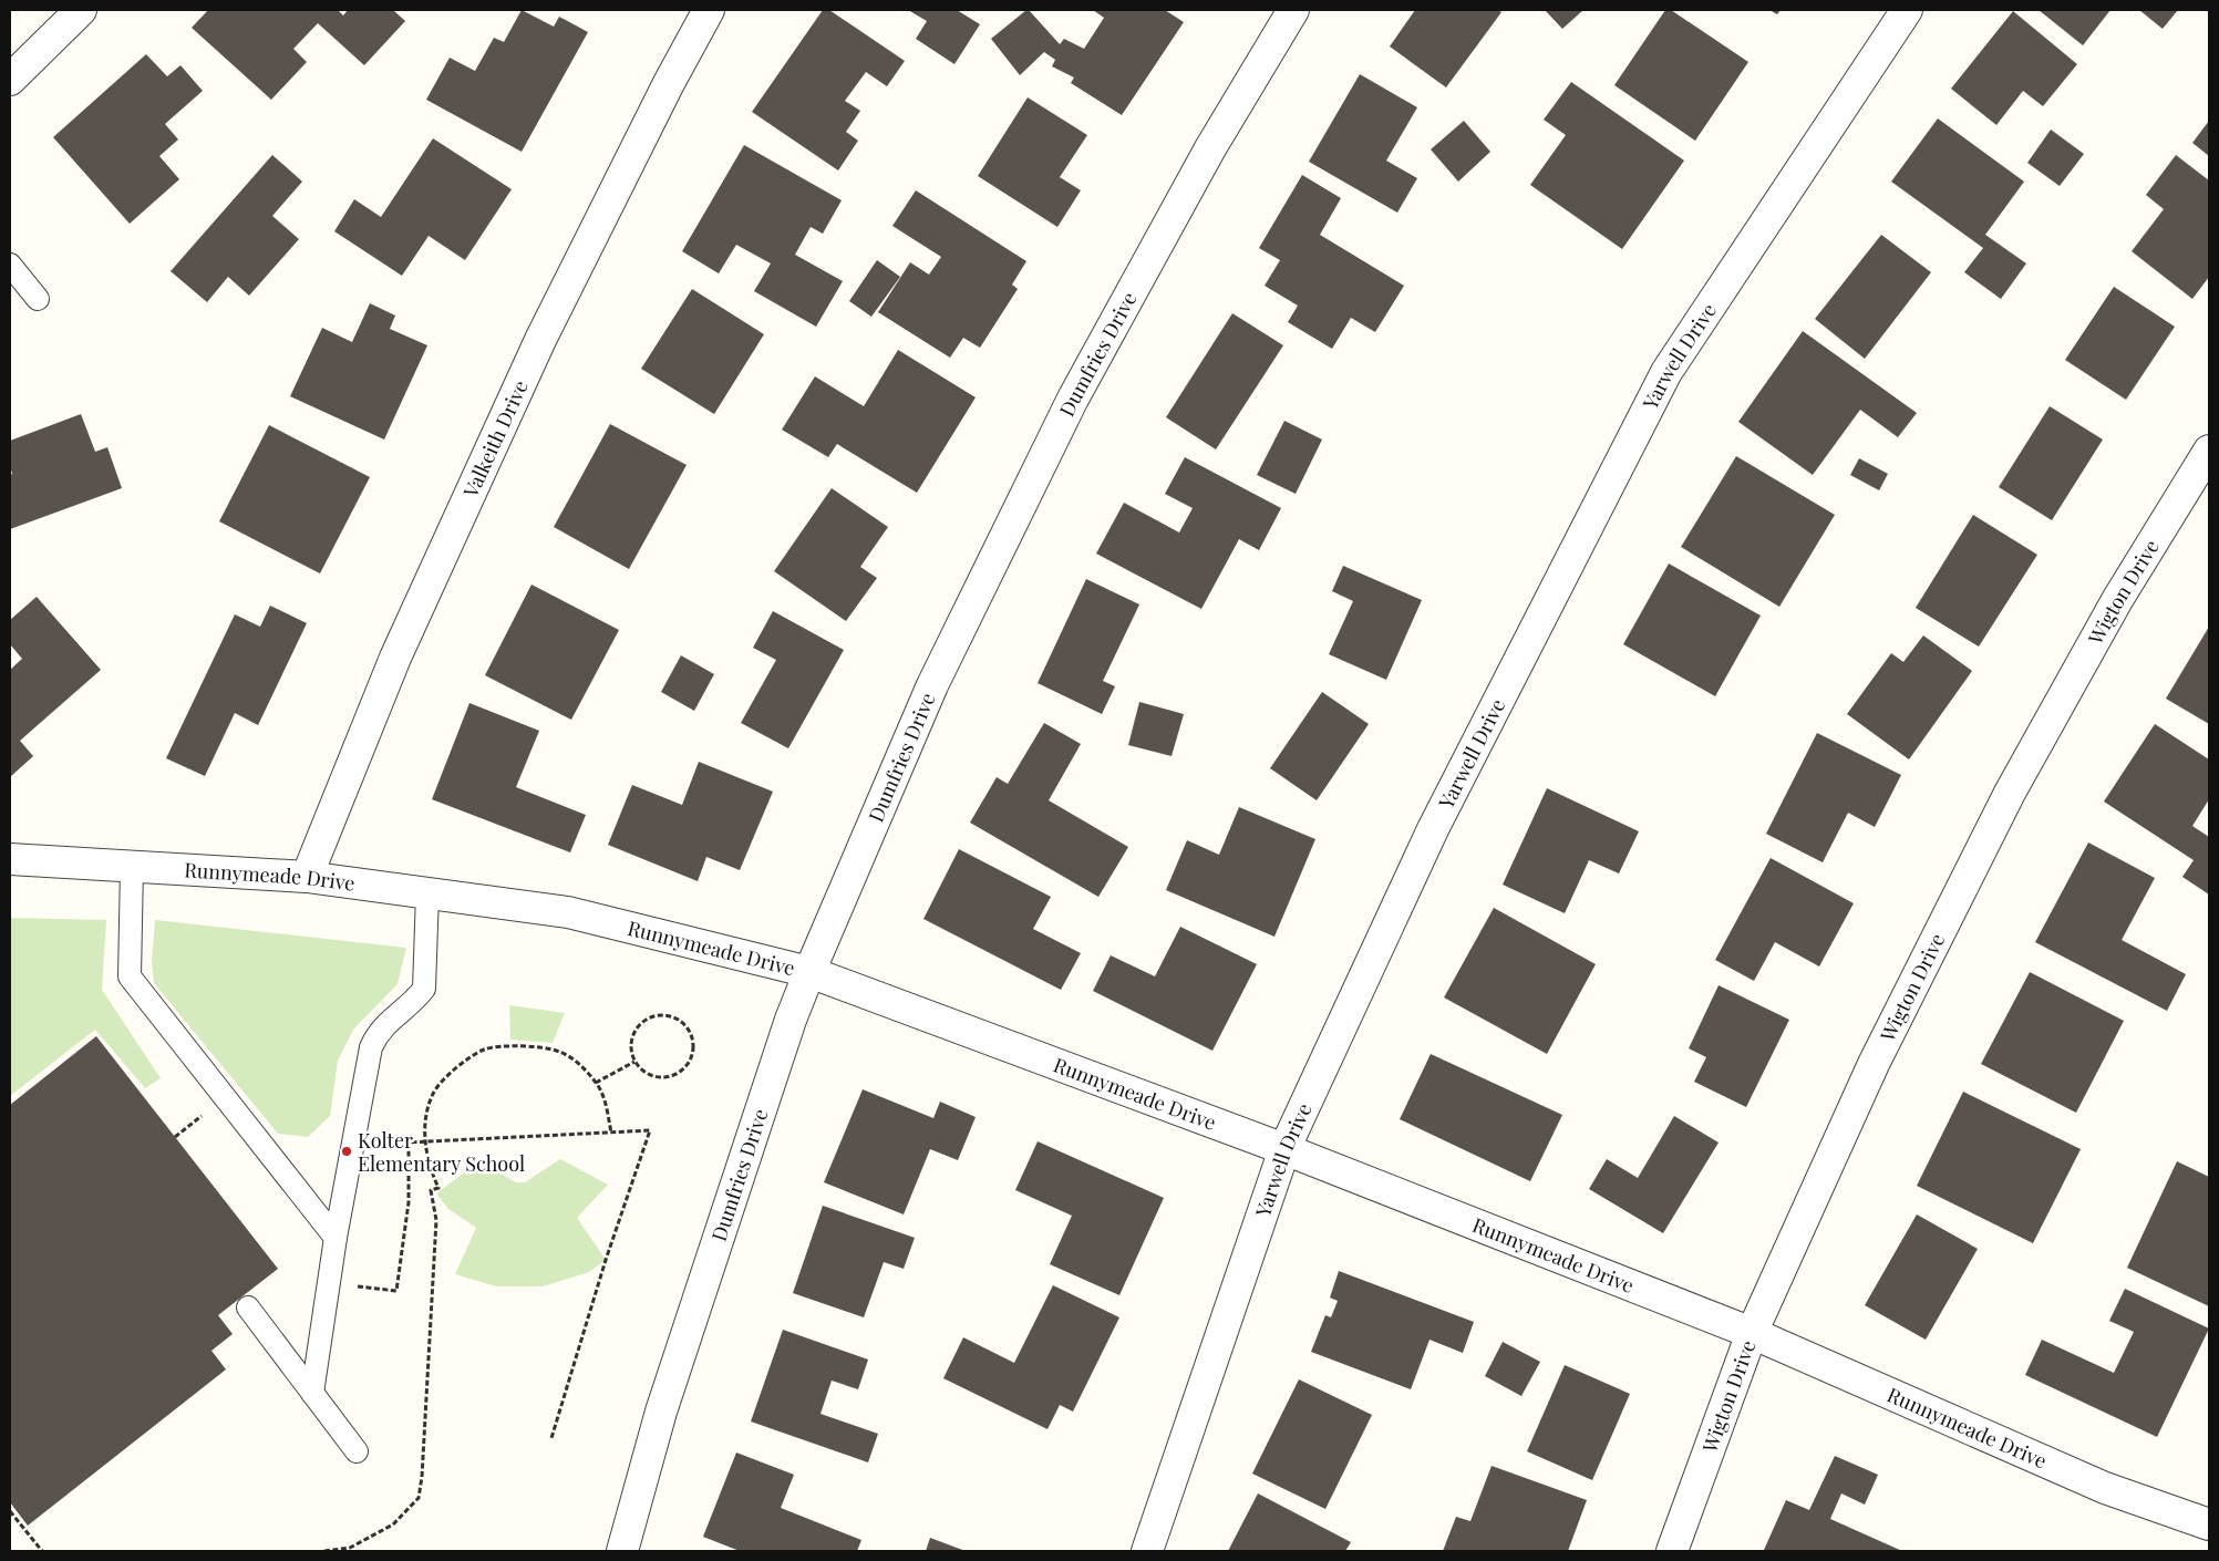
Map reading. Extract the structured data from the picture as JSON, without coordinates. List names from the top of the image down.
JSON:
{
  "streets": {
    "street": [
      "Dumfries Drive",
      "Yarwell Drive",
      "Valkeith Drive",
      "Wigton Drive",
      "Runnymeade Drive"
    ]
  },
  "crossings": [
    ["Dumfries Drive", "Runnymeade Drive"],
    ["Yarwell Drive", "Runnymeade Drive"],
    ["Valkeith Drive", "Runnymeade Drive"],
    ["Wigton Drive", "Runnymeade Drive"]
  ],
  "places": ["Kolter Elementary School"]
}
